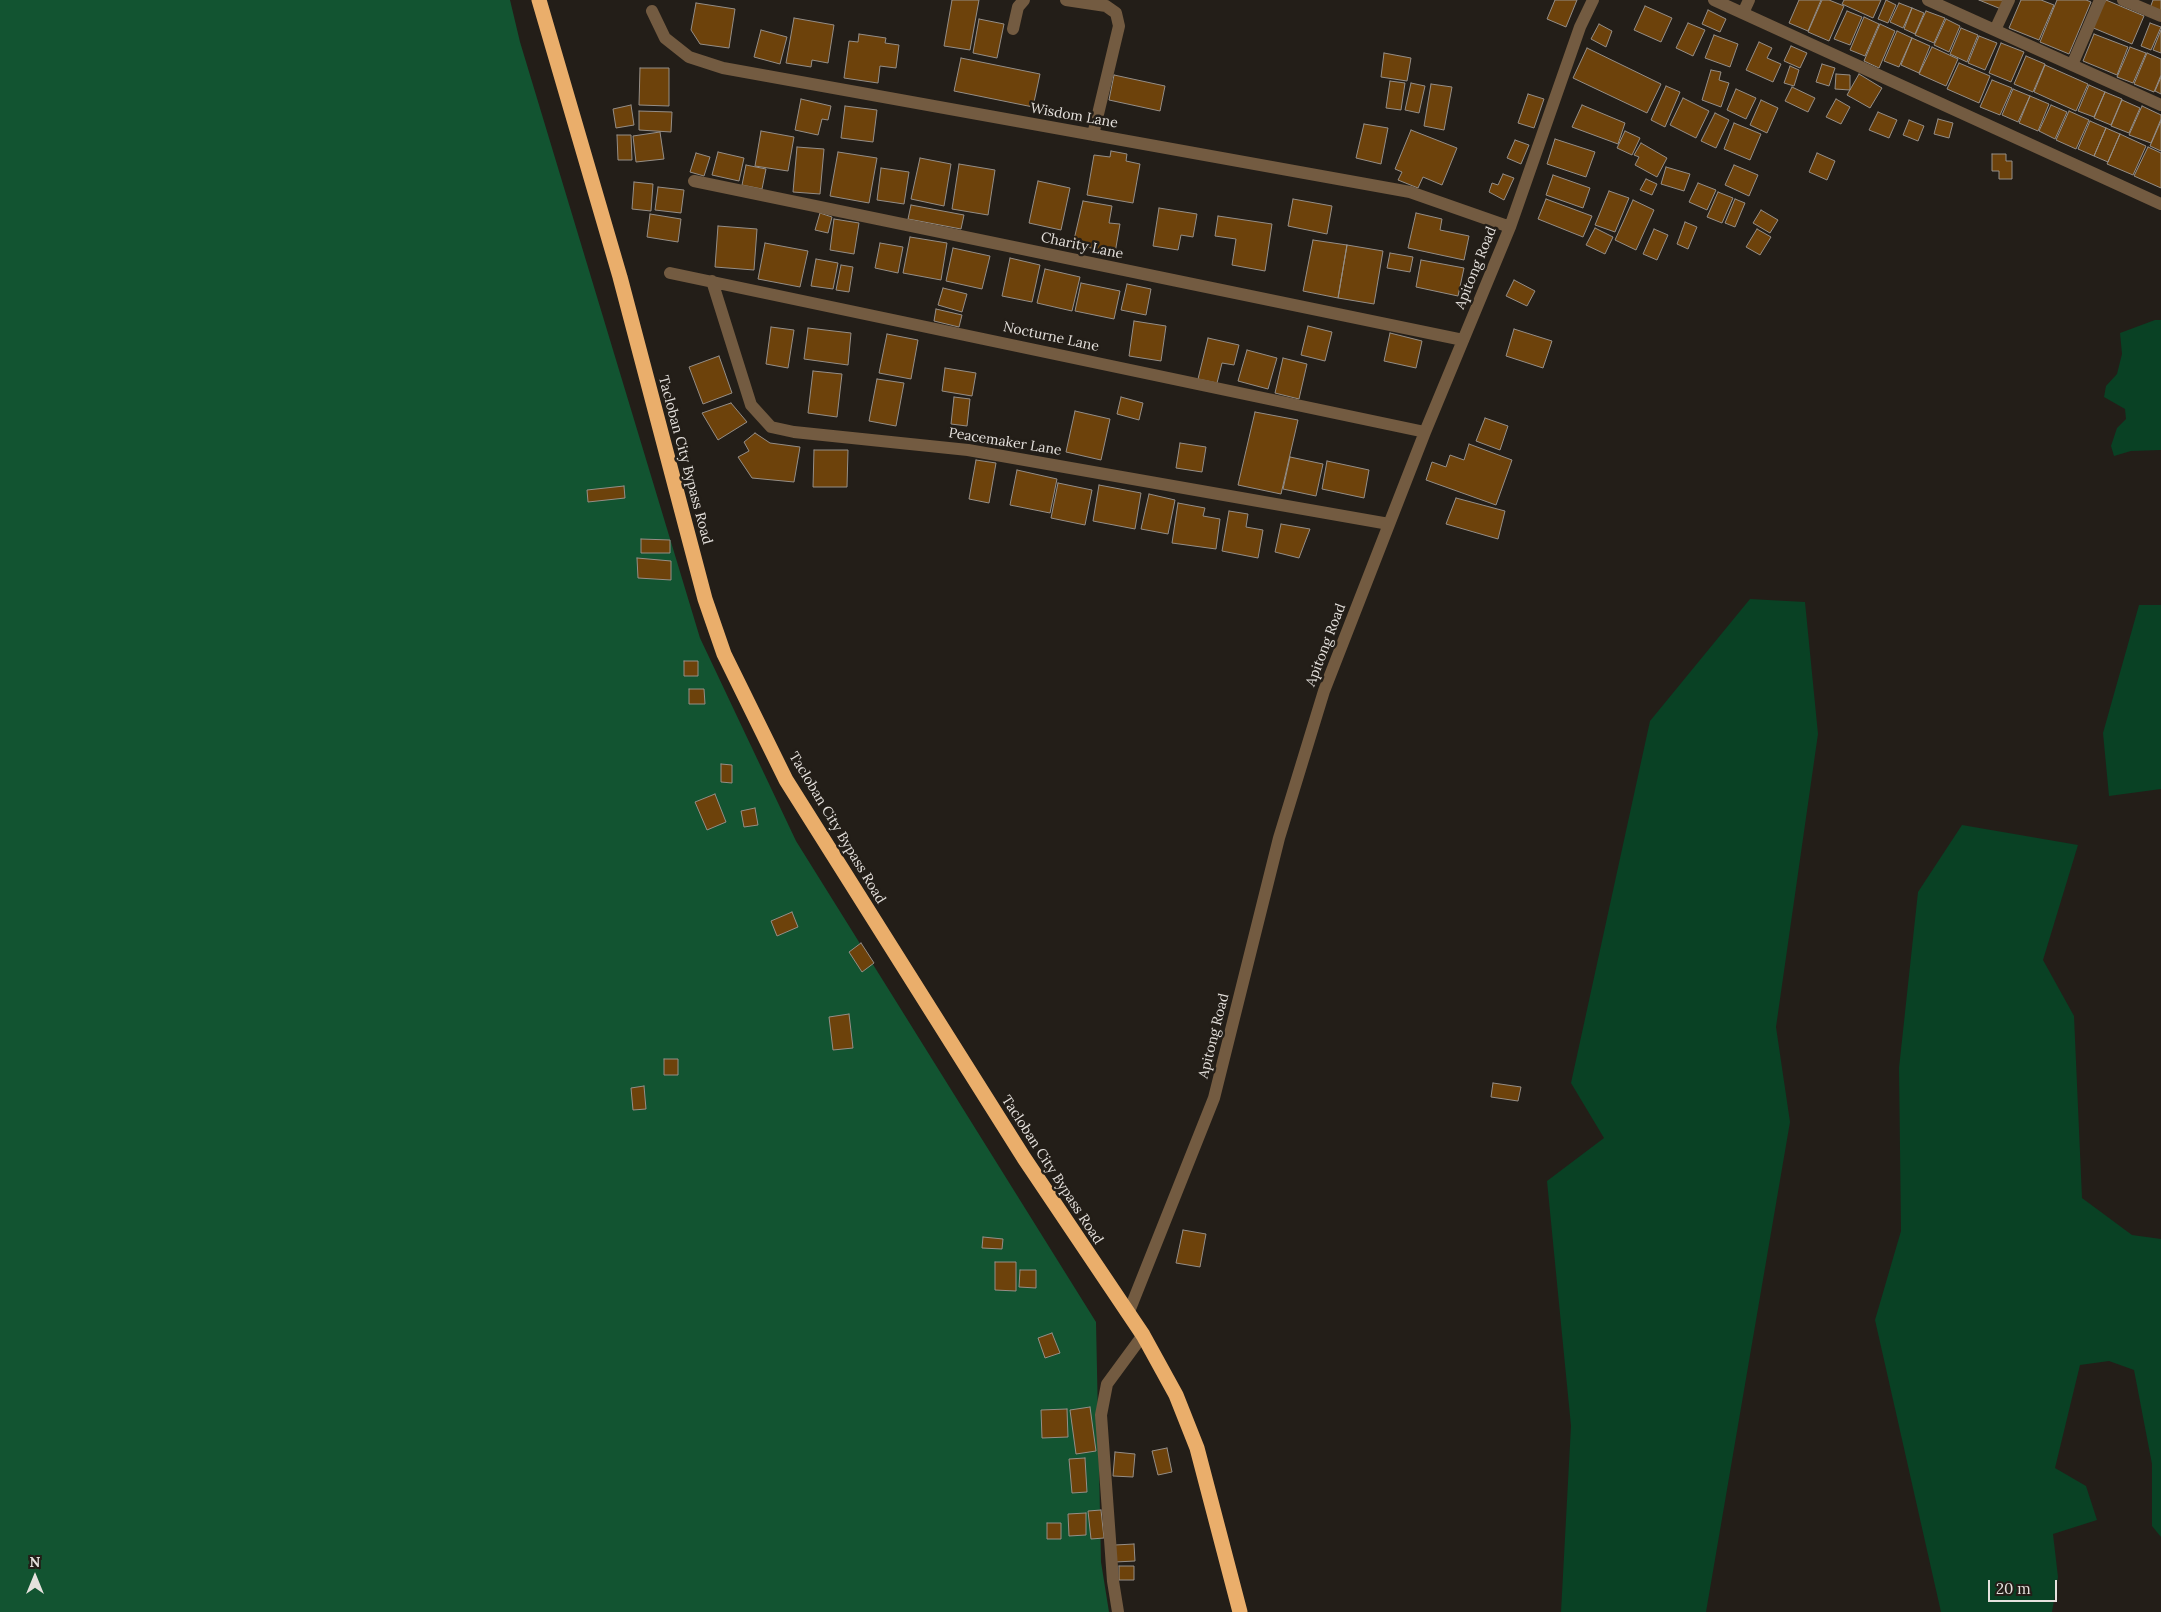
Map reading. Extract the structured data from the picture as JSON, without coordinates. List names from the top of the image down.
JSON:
{
  "streets": {
    "highway": ["Tacloban City Bypass Road"],
    "street": [
      "Wisdom Lane",
      "Charity Lane",
      "Apitong Road",
      "Nocturne Lane",
      "Peacemaker Lane"
    ]
  },
  "crossings": [
    ["Wisdom Lane", "Apitong Road"],
    ["Charity Lane", "Apitong Road"],
    ["Apitong Road", "Nocturne Lane"],
    ["Apitong Road", "Peacemaker Lane"],
    ["Apitong Road", "Tacloban City Bypass Road"],
    ["Nocturne Lane", "Peacemaker Lane"]
  ],
  "scale_bar": "20 m",
  "north": "top"
}
